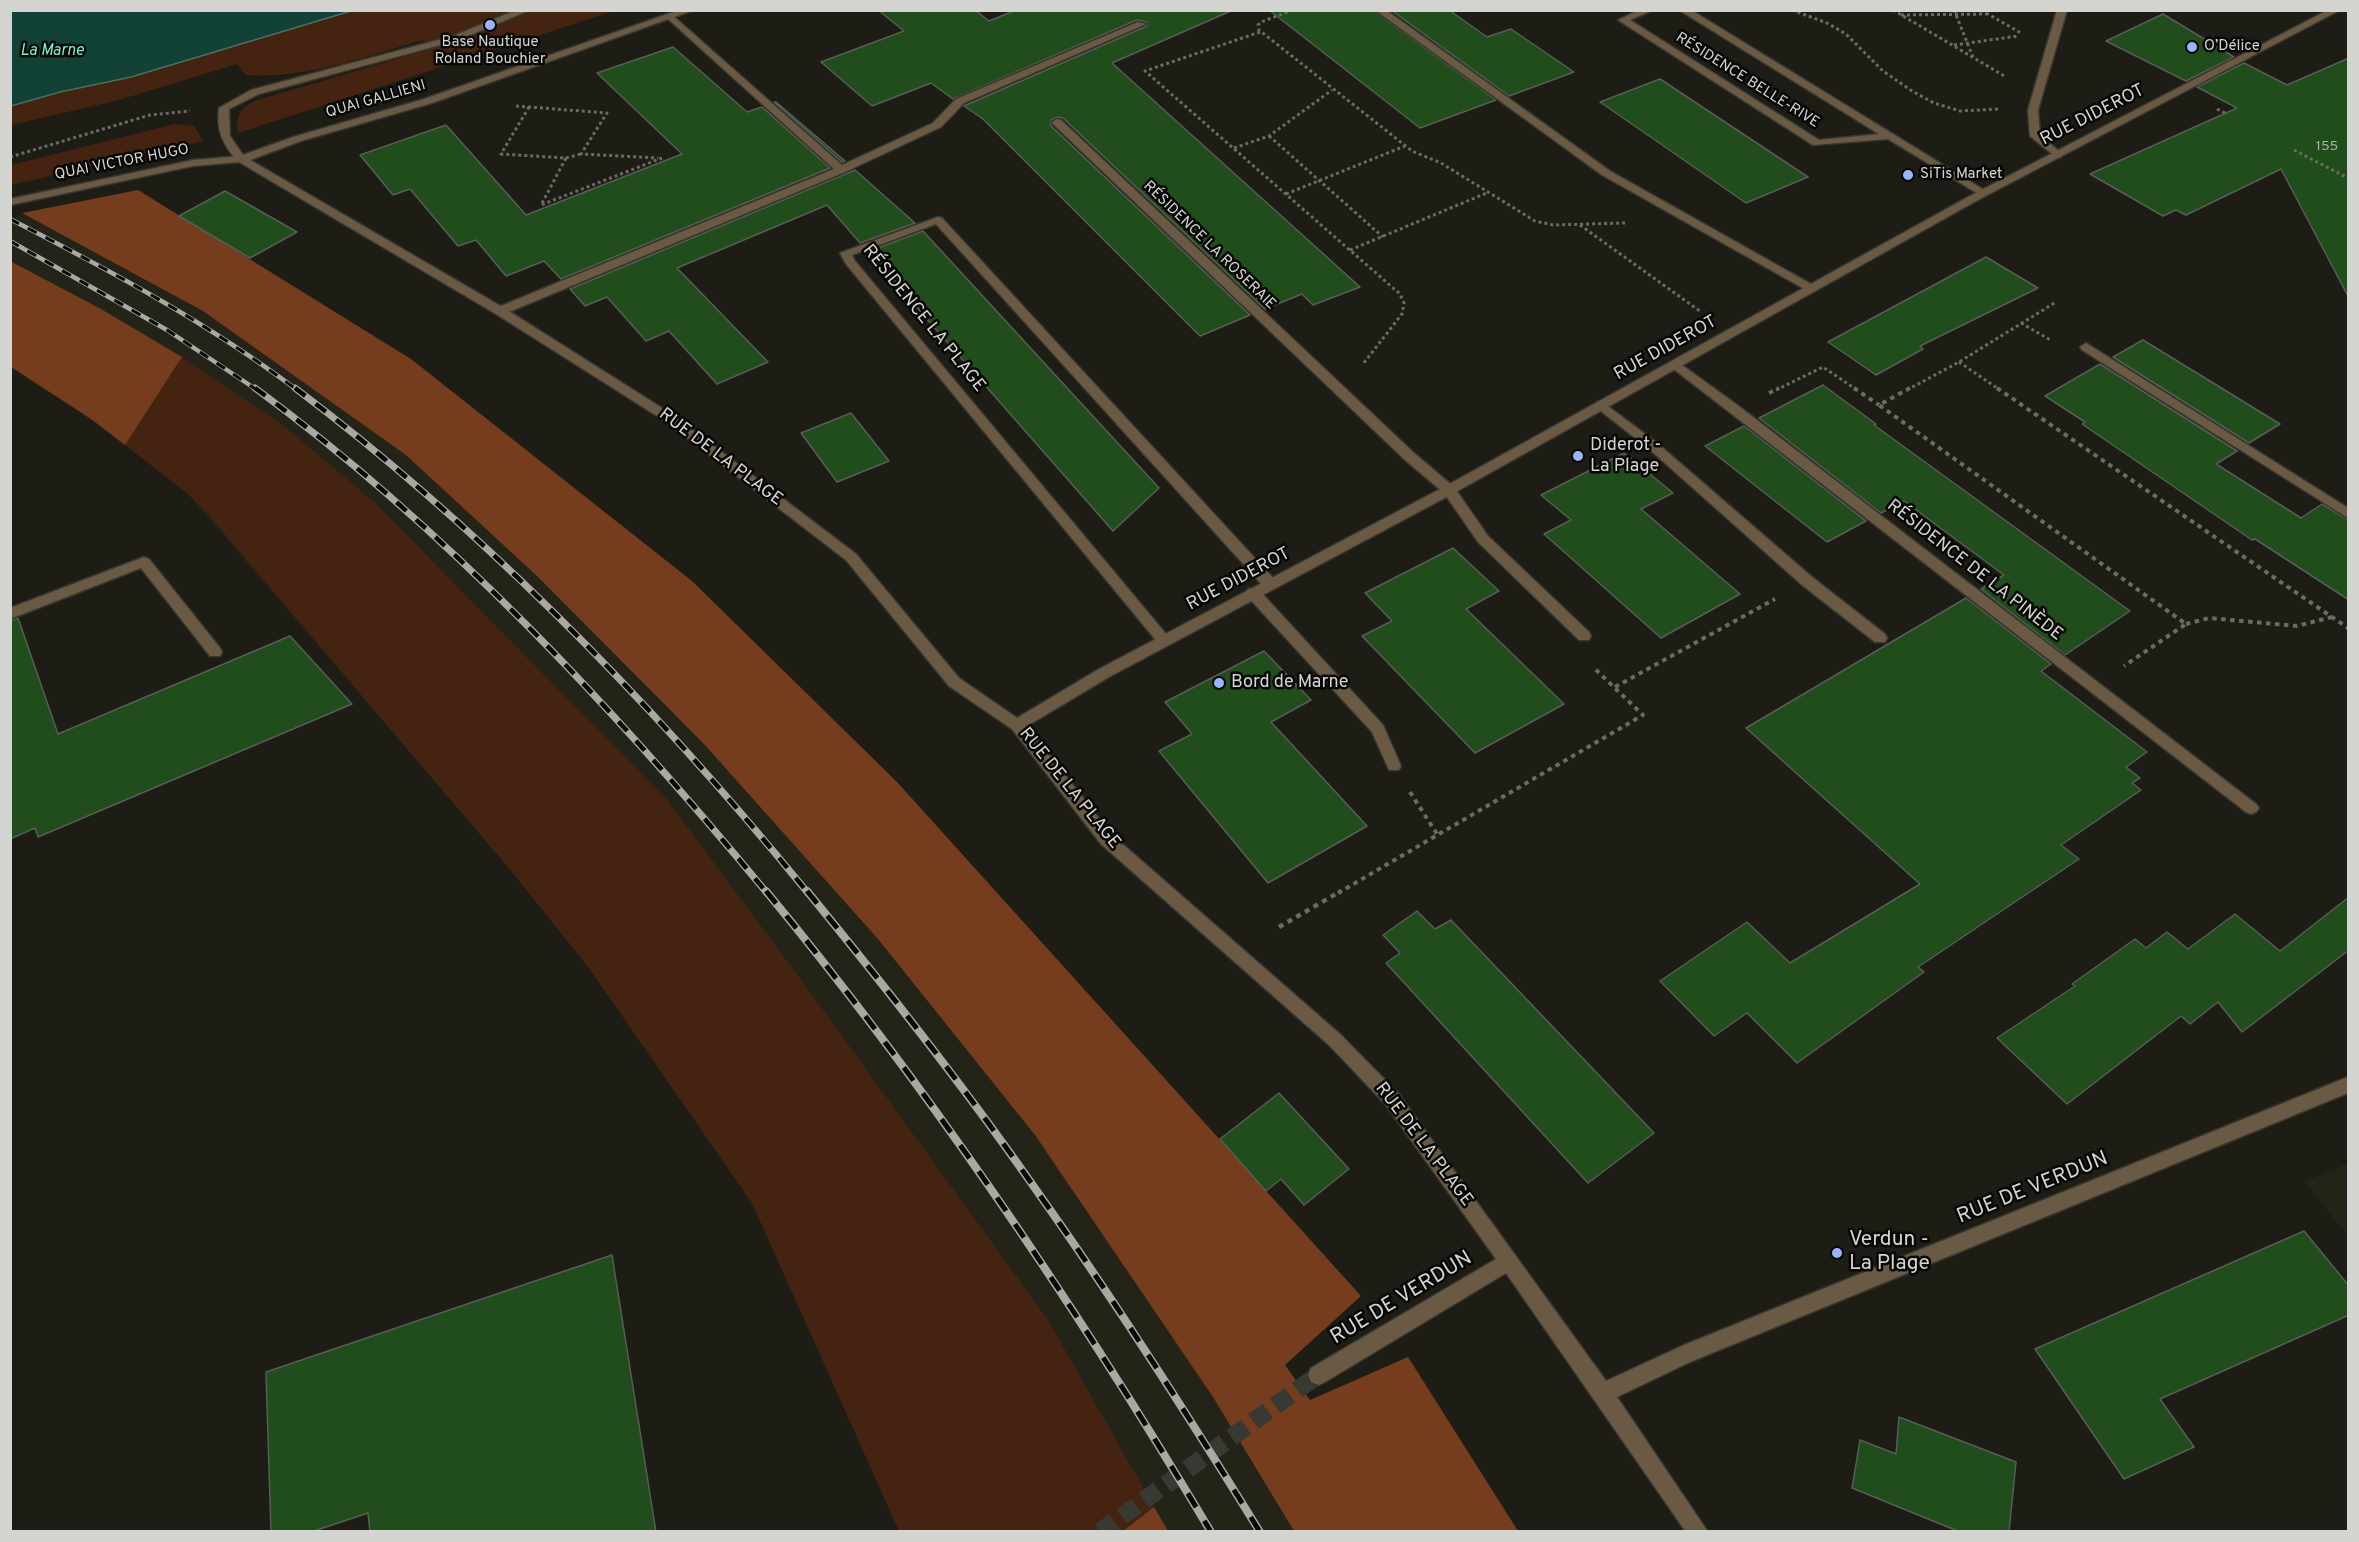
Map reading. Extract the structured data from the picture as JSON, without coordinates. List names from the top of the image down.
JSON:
{
  "streets": {
    "street": [
      "RÉSIDENCE BELLE-RIVE",
      "QUAI GALLIENI",
      "RUE DIDEROT",
      "QUAI VICTOR HUGO",
      "RÉSIDENCE LA ROSERAIE",
      "RÉSIDENCE LA PLAGE",
      "RUE DE LA PLAGE",
      "RÉSIDENCE DE LA PINÈDE",
      "RUE DE VERDUN"
    ]
  },
  "crossings": [
    ["RÉSIDENCE BELLE-RIVE", "RUE DIDEROT"],
    ["QUAI GALLIENI", "QUAI VICTOR HUGO"],
    ["QUAI GALLIENI", "RUE DE LA PLAGE"],
    ["RUE DIDEROT", "RÉSIDENCE LA ROSERAIE"],
    ["RUE DIDEROT", "RÉSIDENCE LA PLAGE"],
    ["RUE DIDEROT", "RUE DE LA PLAGE"],
    ["RUE DIDEROT", "RÉSIDENCE DE LA PINÈDE"],
    ["QUAI VICTOR HUGO", "RUE DE LA PLAGE"],
    ["RUE DE LA PLAGE", "RUE DE VERDUN"]
  ],
  "water": ["La Marne"],
  "places": [
    "Base Nautique Roland Bouchier",
    "O’Délice",
    "SiTis Market",
    "Diderot - La Plage",
    "Bord de Marne",
    "Verdun - La Plage"
  ],
  "house_numbers": ["155"]
}
